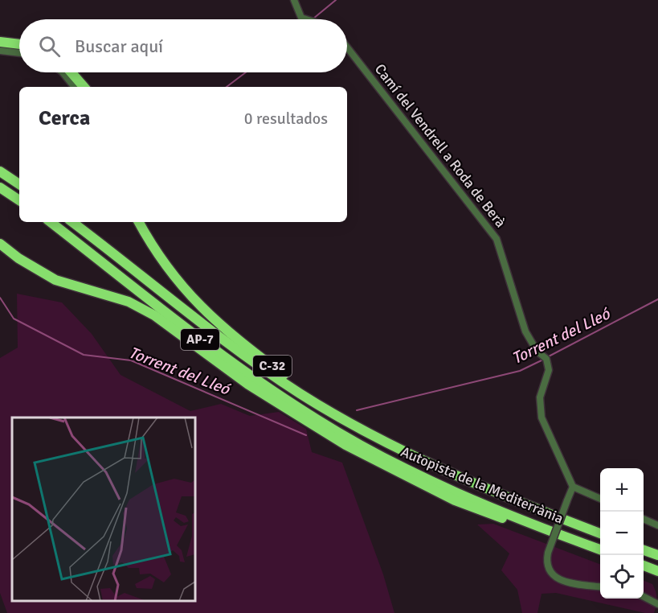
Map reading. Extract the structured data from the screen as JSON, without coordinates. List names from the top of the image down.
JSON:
{
  "streets": {
    "highway": ["AP-7", "C-32", "Autopista de la Mediterrània"],
    "street": ["Camí del Vendrell a Roda de Berà"]
  },
  "crossings": [
    ["C-32", "Autopista de la Mediterrània"]
  ],
  "water": ["Torrent del Lleó"],
  "page": {
    "search": "Buscar aquí",
    "heading": ["Cerca", "0 resultados"],
    "map_buttons": ["+", "−"]
  }
}
